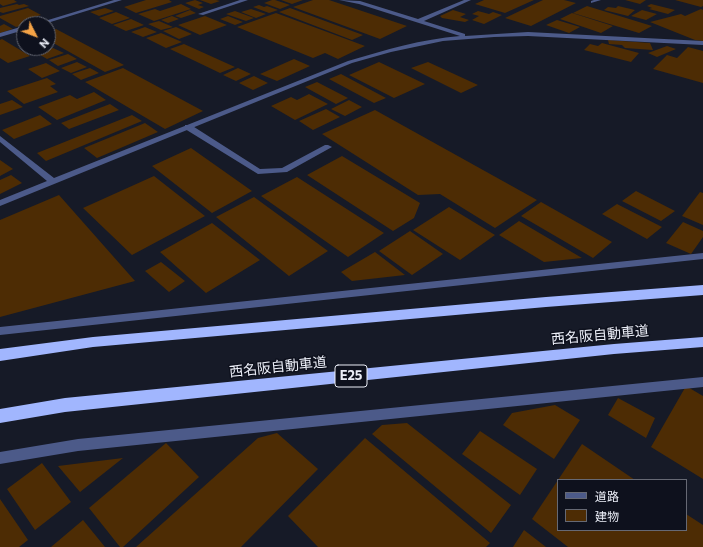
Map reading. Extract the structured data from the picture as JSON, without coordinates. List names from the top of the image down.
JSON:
{
  "streets": {
    "highway": ["西名阪自動車道", "E25"]
  },
  "legend": ["道路", "建物"],
  "north": "bottom right"
}
